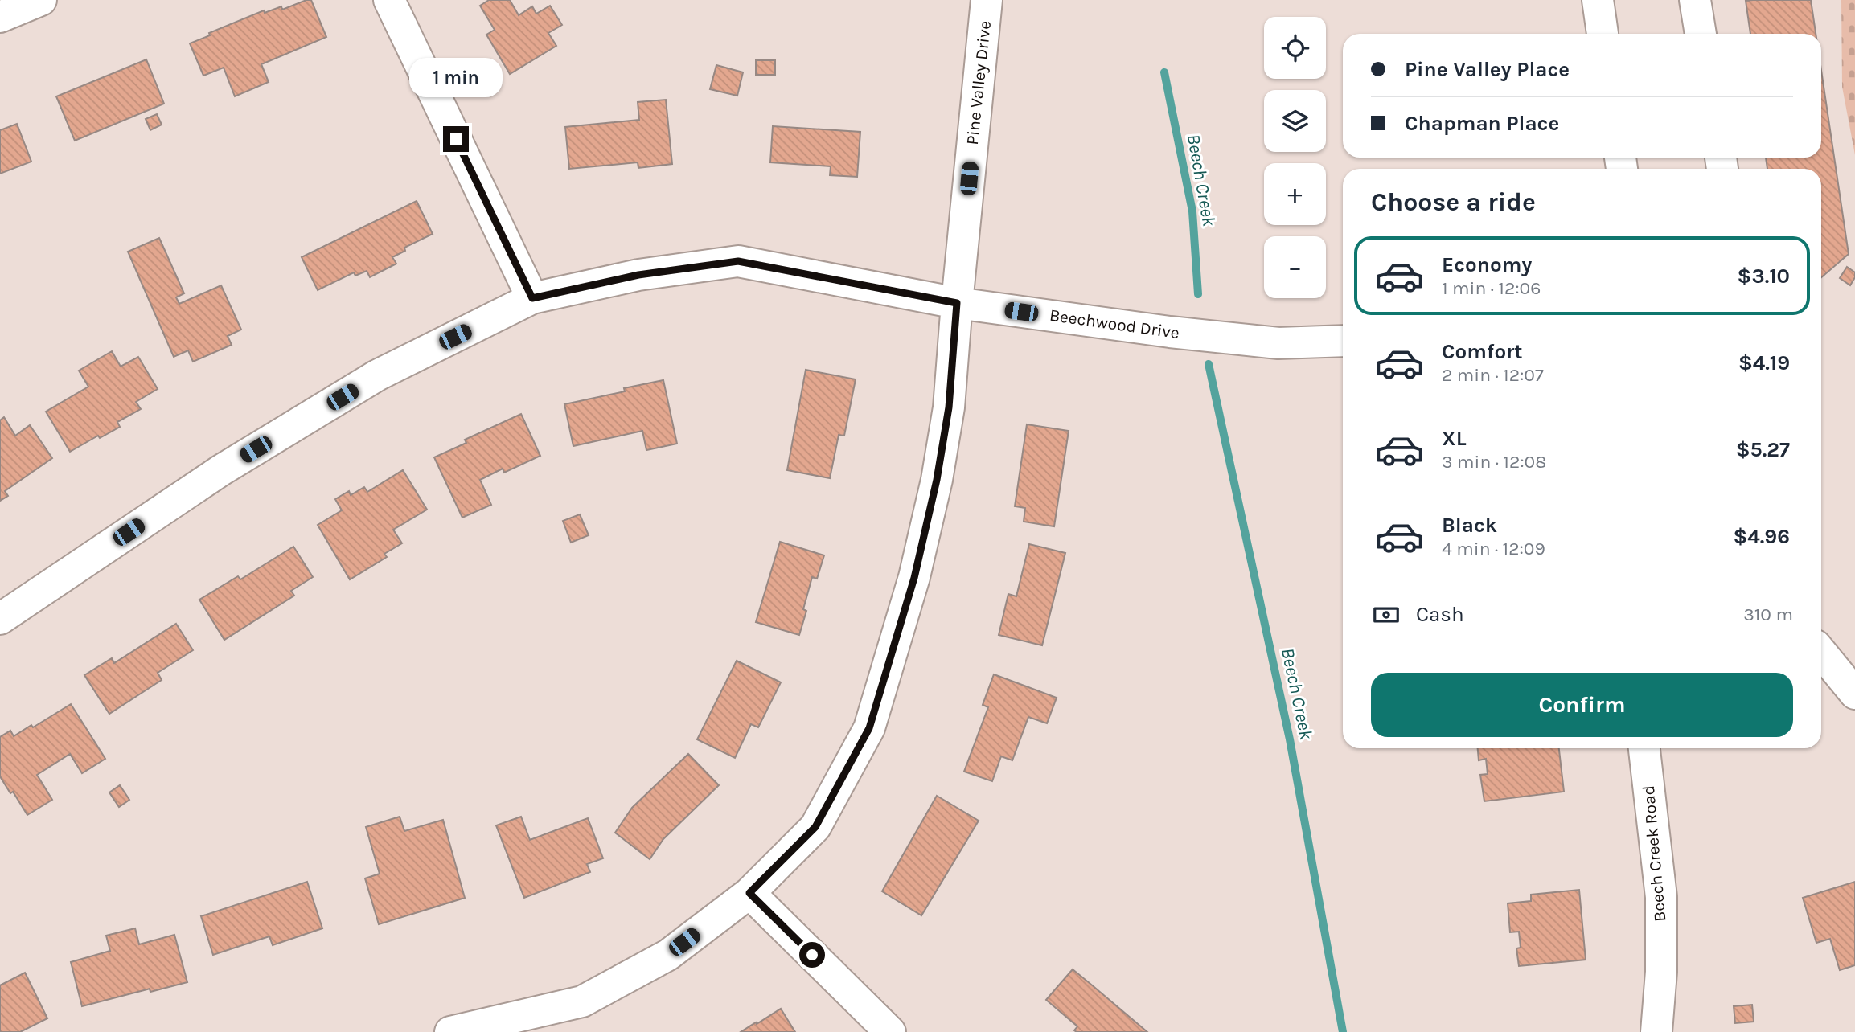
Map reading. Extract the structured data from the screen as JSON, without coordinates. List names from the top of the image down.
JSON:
{
  "streets": {
    "street": ["Pine Valley Drive", "Beechwood Drive", "Beech Creek Road"]
  },
  "crossings": [
    ["Pine Valley Drive", "Beechwood Drive"]
  ],
  "water": ["Beech Creek"],
  "page": {
    "map_buttons": ["+", "−"],
    "banner": ["Pine Valley Place", "Chapman Place"],
    "bubble": "1 min",
    "heading": "Choose a ride",
    "list": [
      {
        "name": "Economy",
        "note": "1 min · 12:06",
        "value": "$3.10"
      },
      {
        "name": "Comfort",
        "note": "2 min · 12:07",
        "value": "$4.19"
      },
      {
        "name": "XL",
        "note": "3 min · 12:08",
        "value": "$5.27"
      },
      {
        "name": "Black",
        "note": "4 min · 12:09",
        "value": "$4.96"
      }
    ],
    "pay": ["Cash", "310 m"],
    "buttons": "Confirm"
  }
}
